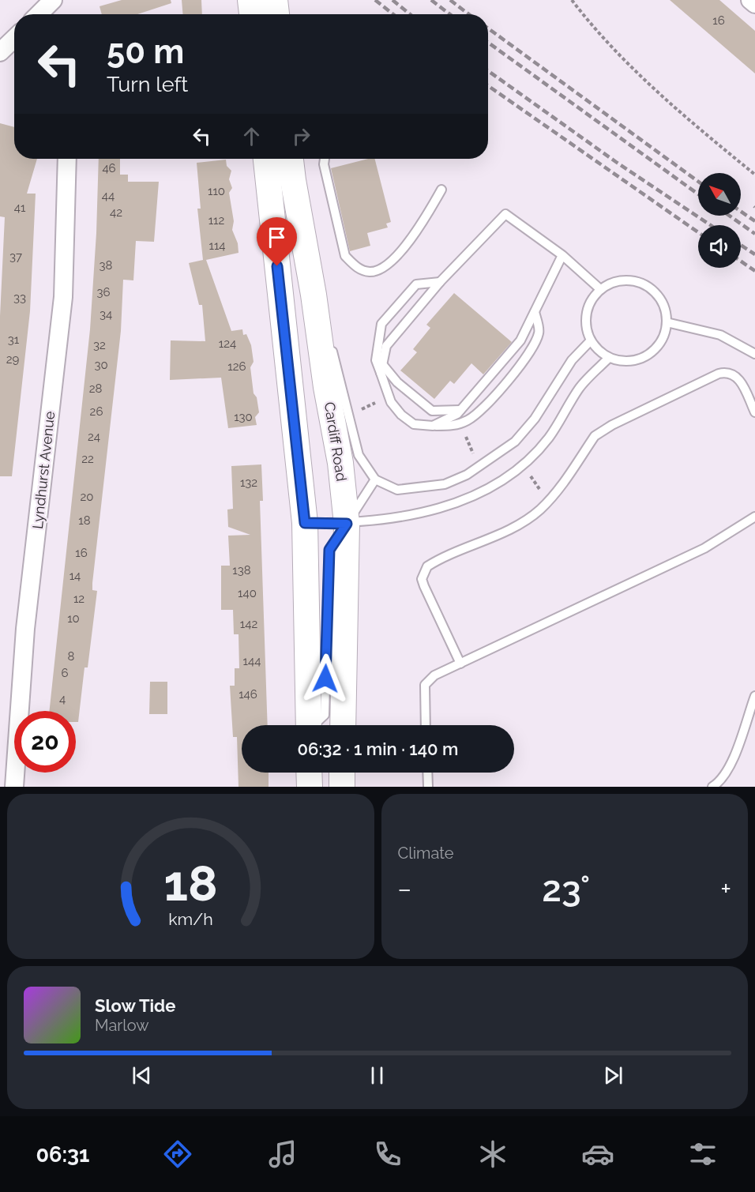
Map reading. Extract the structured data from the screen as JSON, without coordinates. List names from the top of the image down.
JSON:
{
  "streets": {
    "main road": ["Cardiff Road"],
    "street": ["Lyndhurst Avenue"]
  },
  "house_numbers": [
    "16",
    "46",
    "110",
    "44",
    "41",
    "42",
    "112",
    "114",
    "37",
    "38",
    "36",
    "33",
    "34",
    "31",
    "124",
    "32",
    "29",
    "30",
    "126",
    "28",
    "26",
    "130",
    "24",
    "22",
    "132",
    "20",
    "18",
    "16",
    "138",
    "14",
    "140",
    "12",
    "10",
    "142",
    "8",
    "144",
    "6",
    "146",
    "4"
  ],
  "north": "top left",
  "page": {
    "turn": ["50 m", "Turn left"],
    "limit": "20",
    "trip": "06:32 · 1 min · 140 m",
    "tile": "Climate",
    "heat": ["−", "23°", "+"],
    "song": ["Slow Tide", "Marlow"],
    "tabs": "06:31",
    "gauge": ["18", "km/h"]
  }
}
